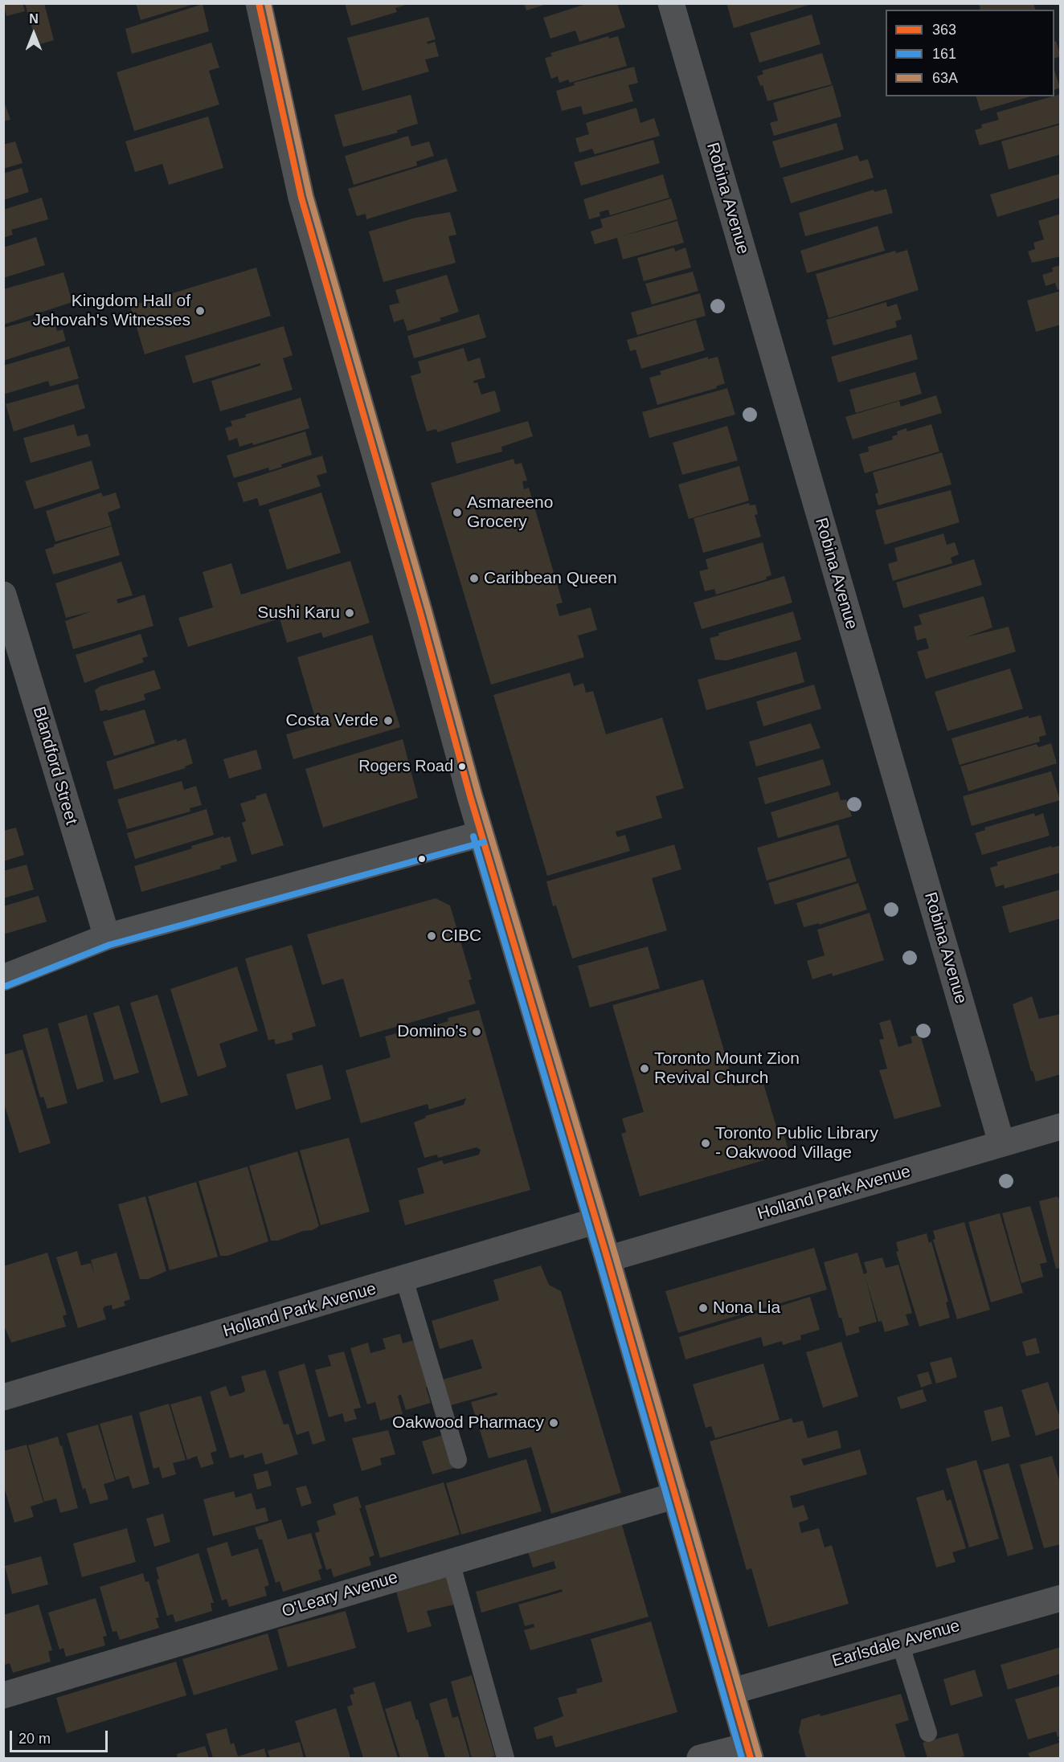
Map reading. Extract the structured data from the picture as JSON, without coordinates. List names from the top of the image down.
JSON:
{
  "streets": {
    "street": [
      "Robina Avenue",
      "Blandford Street",
      "Holland Park Avenue",
      "O'Leary Avenue",
      "Earlsdale Avenue"
    ]
  },
  "crossings": [
    ["Robina Avenue", "Holland Park Avenue"]
  ],
  "places": [
    "Kingdom Hall of Jehovah's Witnesses",
    "Asmareeno Grocery",
    "Caribbean Queen",
    "Sushi Karu",
    "Costa Verde",
    "Rogers Road",
    "CIBC",
    "Domino's",
    "Toronto Mount Zion Revival Church",
    "Toronto Public Library - Oakwood Village",
    "Nona Lia",
    "Oakwood Pharmacy"
  ],
  "lines": ["transit line 363", "transit line 63A", "transit line 161"],
  "legend": ["363", "161", "63A"],
  "scale_bar": "20 m",
  "north": "top"
}
